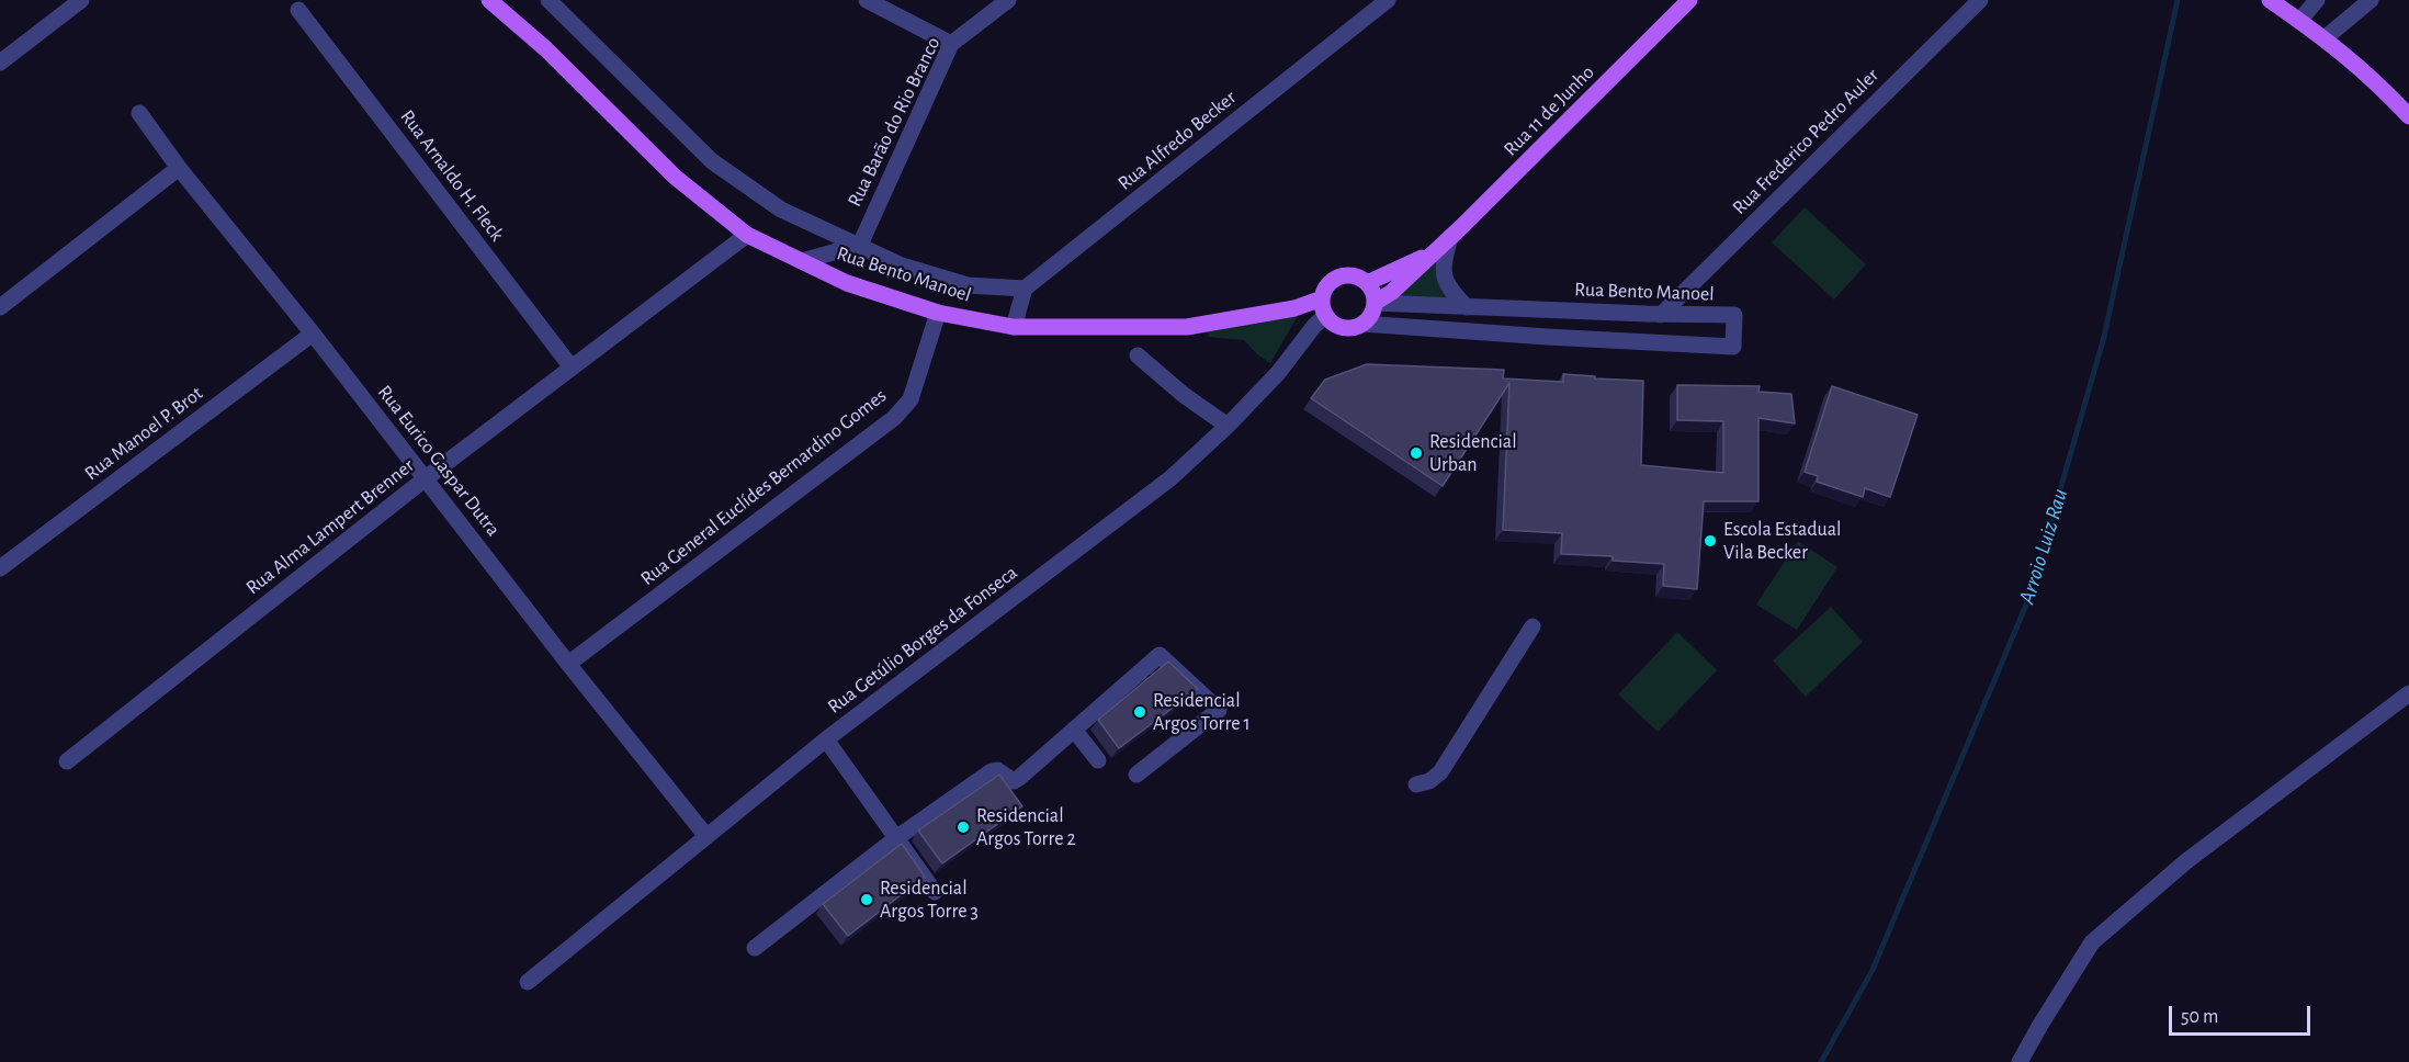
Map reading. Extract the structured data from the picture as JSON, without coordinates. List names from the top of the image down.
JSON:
{
  "streets": {
    "main road": ["Rua 11 de Junho", "Rua Bento Manoel"],
    "street": [
      "Rua Barão do Rio Branco",
      "Rua Alfredo Becker",
      "Rua Frederico Pedro Auler",
      "Rua Arnaldo H. Fleck",
      "Rua Manoel P. Brot",
      "Rua Eurico Gaspar Dutra",
      "Rua General Euclídes Bernardino Gomes",
      "Rua Alma Lampert Brenner",
      "Rua Getúlio Borges da Fonseca"
    ]
  },
  "crossings": [
    ["Rua 11 de Junho", "Rua Bento Manoel"],
    ["Rua 11 de Junho", "Rua Getúlio Borges da Fonseca"],
    ["Rua Frederico Pedro Auler", "Rua Bento Manoel"],
    ["Rua Arnaldo H. Fleck", "Rua Alma Lampert Brenner"],
    ["Rua Bento Manoel", "Rua General Euclídes Bernardino Gomes"],
    ["Rua Bento Manoel", "Rua Alma Lampert Brenner"],
    ["Rua Bento Manoel", "Rua Getúlio Borges da Fonseca"],
    ["Rua Manoel P. Brot", "Rua Eurico Gaspar Dutra"],
    ["Rua Eurico Gaspar Dutra", "Rua General Euclídes Bernardino Gomes"],
    ["Rua Eurico Gaspar Dutra", "Rua Alma Lampert Brenner"],
    ["Rua Eurico Gaspar Dutra", "Rua Getúlio Borges da Fonseca"]
  ],
  "water": ["Arroio Luiz Rau"],
  "places": [
    "Residencial Urban",
    "Escola Estadual Vila Becker",
    "Residencial Argos Torre 1",
    "Residencial Argos Torre 2",
    "Residencial Argos Torre 3"
  ],
  "scale_bar": "50 m"
}
